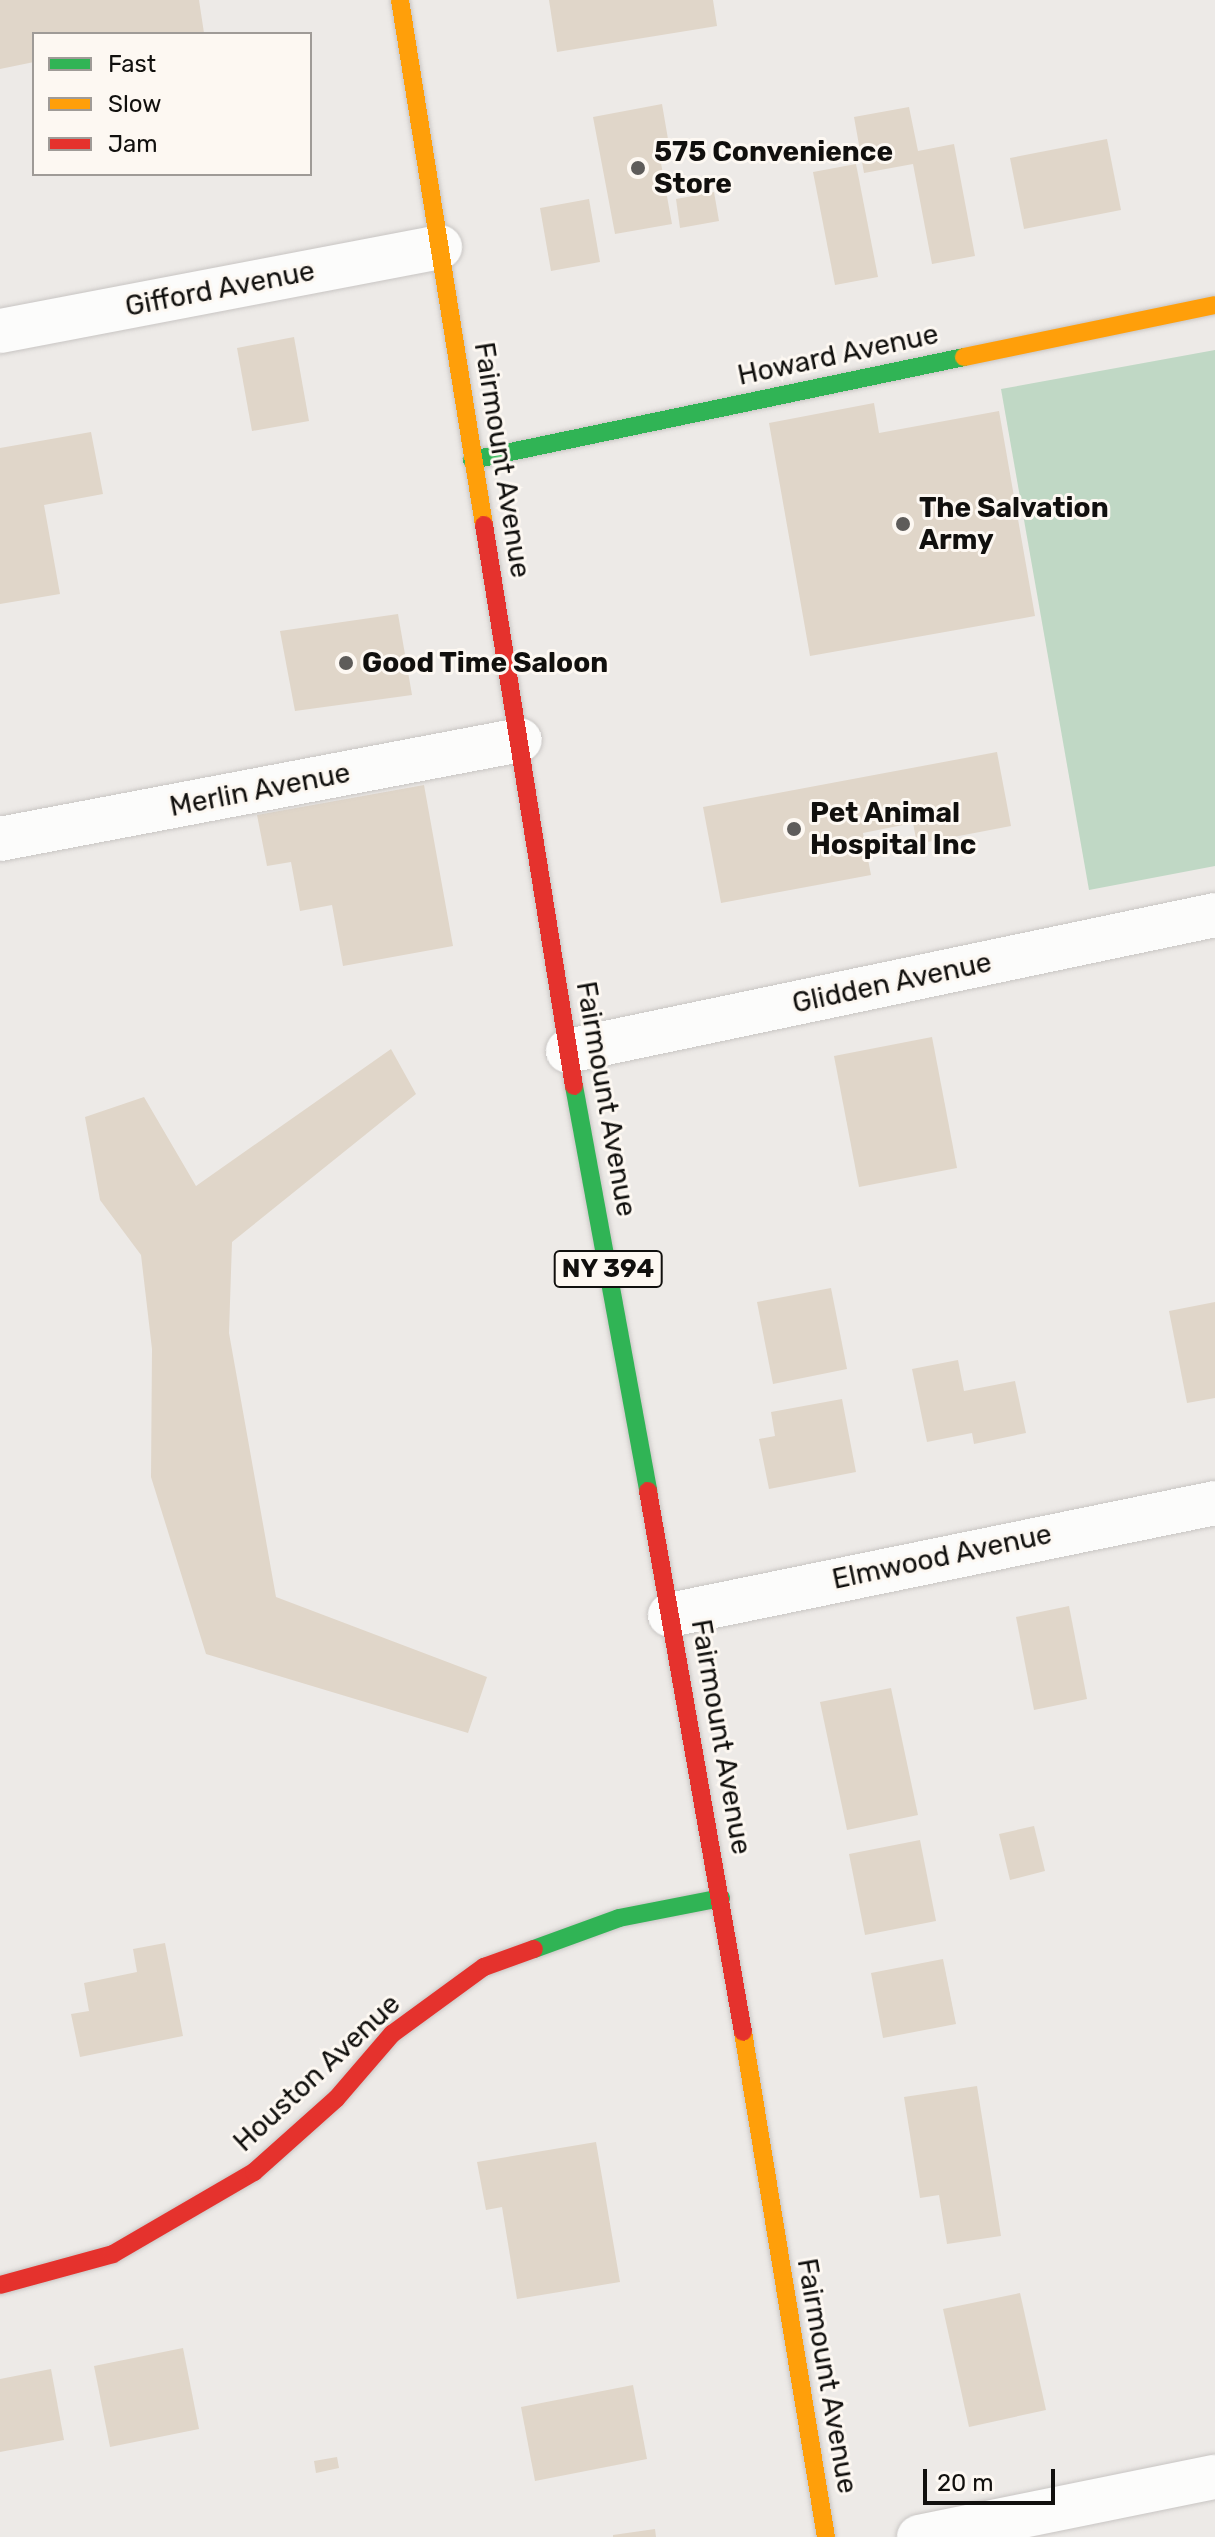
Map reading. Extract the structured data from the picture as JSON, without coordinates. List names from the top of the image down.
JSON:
{
  "streets": {
    "main road": [
      "Howard Avenue",
      "Fairmount Avenue",
      "NY 394",
      "Houston Avenue"
    ],
    "street": [
      "Gifford Avenue",
      "Merlin Avenue",
      "Glidden Avenue",
      "Elmwood Avenue"
    ]
  },
  "crossings": [
    ["Gifford Avenue", "Fairmount Avenue"],
    ["Howard Avenue", "Fairmount Avenue"],
    ["Fairmount Avenue", "Merlin Avenue"],
    ["Fairmount Avenue", "Glidden Avenue"],
    ["Fairmount Avenue", "Elmwood Avenue"],
    ["Fairmount Avenue", "Houston Avenue"]
  ],
  "places": [
    "575 Convenience Store",
    "The Salvation Army",
    "Good Time Saloon",
    "Pet Animal Hospital Inc"
  ],
  "legend": ["Fast", "Slow", "Jam"],
  "scale_bar": "20 m"
}
